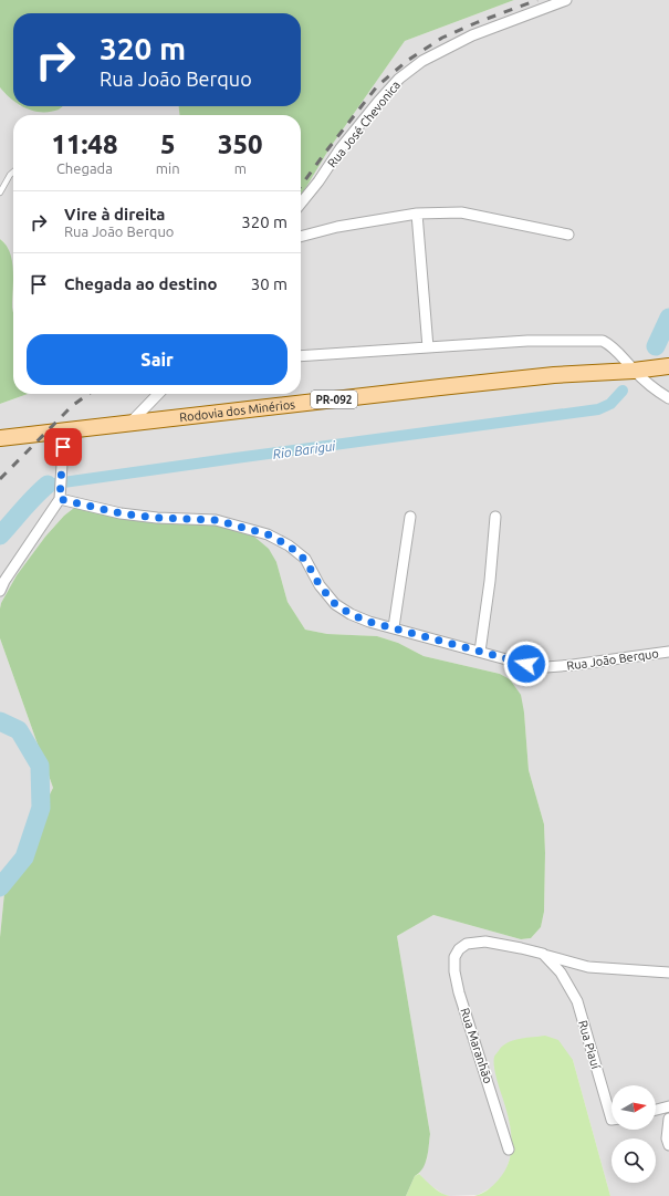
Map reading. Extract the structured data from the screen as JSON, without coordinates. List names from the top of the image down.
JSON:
{
  "streets": {
    "main road": ["PR-092", "Rodovia dos Minérios"],
    "street": [
      "Rua José Chevonica",
      "Rua João Berquo",
      "Rua Piauí",
      "Rua Maranhão"
    ]
  },
  "crossings": [
    ["Rua Piauí", "Rua Maranhão"]
  ],
  "water": ["Rio Barigui"],
  "north": "right",
  "page": {
    "turn": ["320 m", "Rua João Berquo"],
    "eta": [
      "11:48",
      "Chegada",
      "5",
      "min",
      "350",
      "m"
    ],
    "list": [
      {
        "name": "Vire à direita",
        "note": "Rua João Berquo",
        "value": "320 m"
      },
      {
        "name": "Chegada ao destino",
        "value": "30 m"
      }
    ],
    "buttons": "Sair"
  }
}
